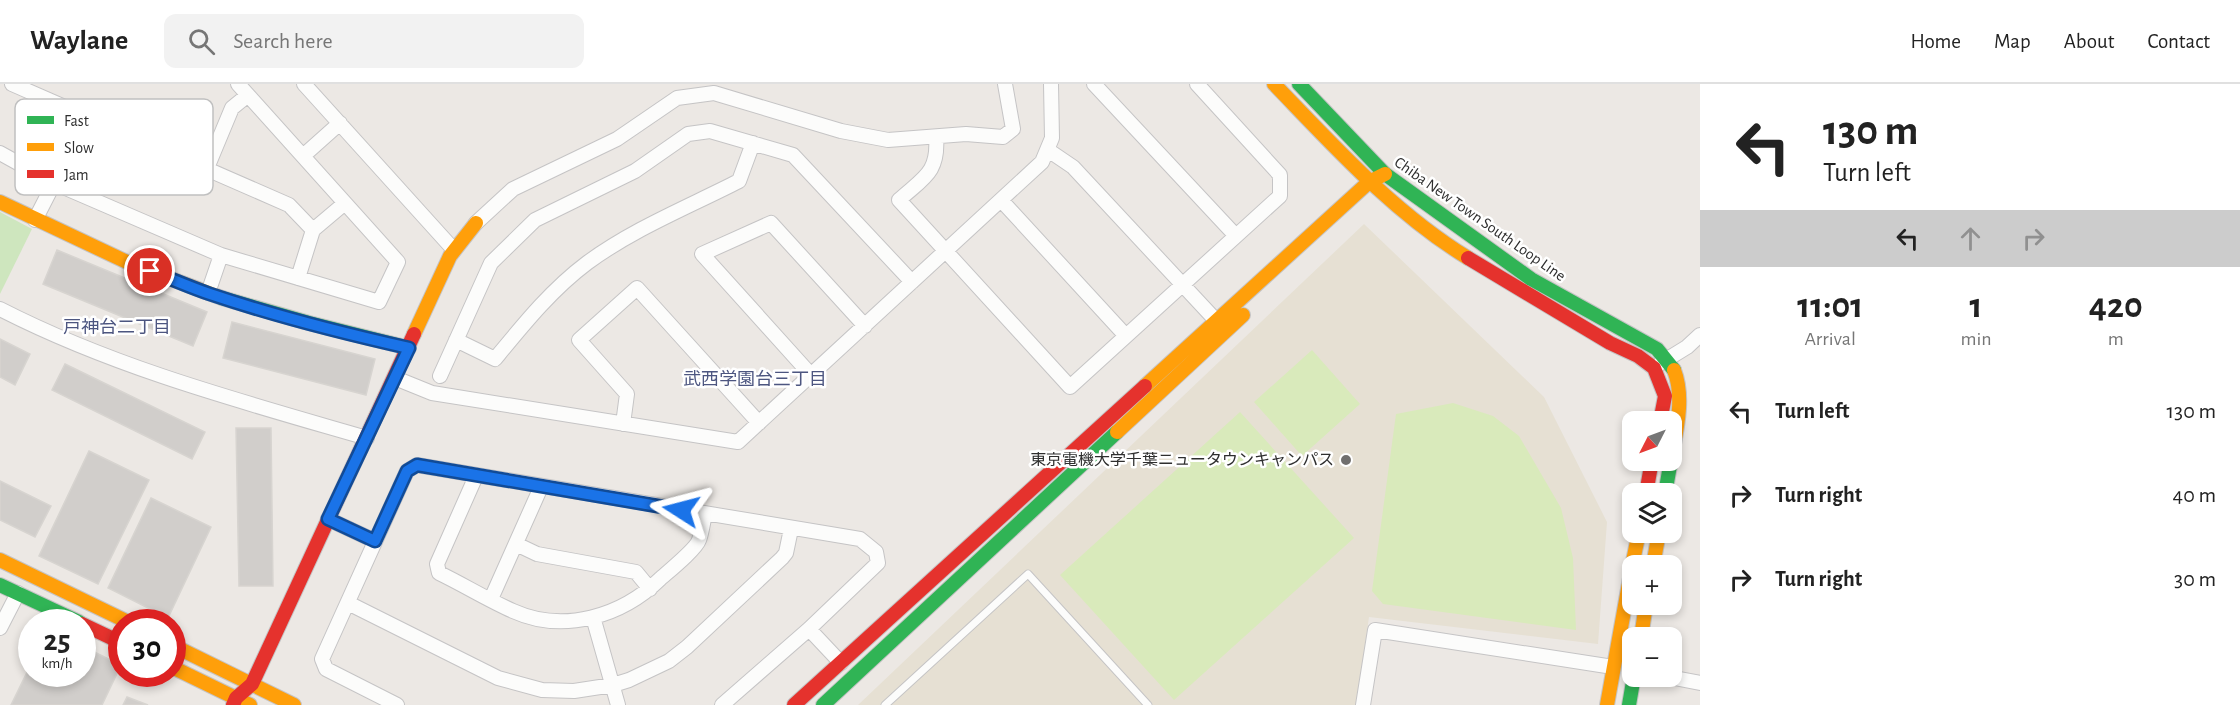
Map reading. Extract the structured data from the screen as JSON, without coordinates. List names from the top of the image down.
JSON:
{
  "streets": {
    "street": ["Chiba New Town South Loop Line"]
  },
  "districts": ["戸神台二丁目", "武西学園台三丁目"],
  "places": ["東京電機大学千葉ニュータウンキャンパス"],
  "legend": ["Fast", "Slow", "Jam"],
  "north": "bottom left",
  "page": {
    "header": "Waylane",
    "search": "Search here",
    "nav": [
      "Home",
      "Map",
      "About",
      "Contact"
    ],
    "turn": ["130 m", "Turn left"],
    "eta": [
      "11:01",
      "Arrival",
      "1",
      "min",
      "420",
      "m"
    ],
    "list": [
      {
        "name": "Turn left",
        "value": "130 m"
      },
      {
        "name": "Turn right",
        "value": "40 m"
      },
      {
        "name": "Turn right",
        "value": "30 m"
      }
    ],
    "map_buttons": ["+", "−"],
    "speed": "25 km/h",
    "limit": "30"
  }
}
